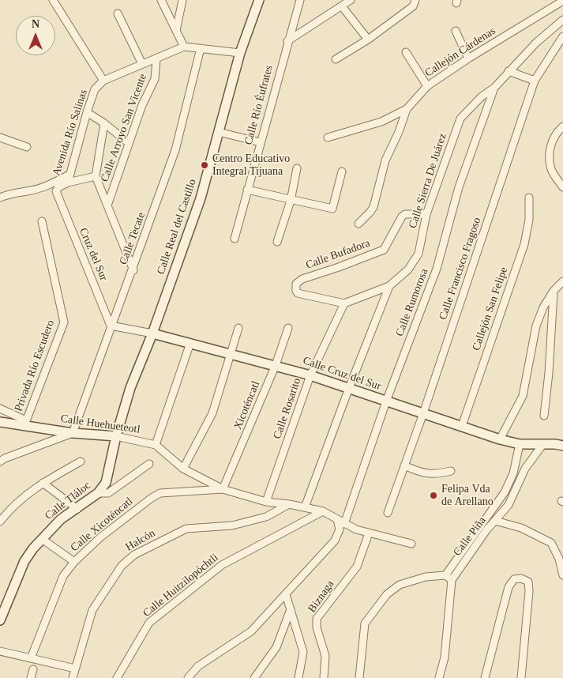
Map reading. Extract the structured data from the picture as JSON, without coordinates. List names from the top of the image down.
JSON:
{
  "streets": {
    "street": [
      "Callejón Cárdenas",
      "Calle Río Éufrates",
      "Calle Arroyo San Vicente",
      "Avenida Río Salinas",
      "Calle Sierra De Juárez",
      "Calle Real del Castillo",
      "Calle Tecate",
      "Cruz del Sur",
      "Calle Bufadora",
      "Calle Francisco Fragoso",
      "Calle Rumorosa",
      "Callejón San Felipe",
      "Privada Río Escudero",
      "Calle Cruz del Sur",
      "Xicoténcatl",
      "Calle Rosarito",
      "Calle Huehueteotl",
      "Calle Tláloc",
      "Calle Xicoténcatl",
      "Calle Piña",
      "Halcón",
      "Calle Huitzilopóchtli",
      "Biznaga"
    ]
  },
  "crossings": [
    ["Avenida Río Salinas", "Cruz del Sur"],
    ["Calle Sierra De Juárez", "Calle Bufadora"],
    ["Calle Sierra De Juárez", "Calle Rumorosa"],
    ["Calle Sierra De Juárez", "Calle Cruz del Sur"],
    ["Calle Sierra De Juárez", "Calle Huehueteotl"],
    ["Calle Real del Castillo", "Calle Cruz del Sur"],
    ["Calle Real del Castillo", "Calle Huehueteotl"],
    ["Calle Real del Castillo", "Calle Tláloc"],
    ["Calle Tecate", "Cruz del Sur"],
    ["Calle Tecate", "Calle Cruz del Sur"],
    ["Calle Tecate", "Calle Huehueteotl"],
    ["Cruz del Sur", "Calle Cruz del Sur"],
    ["Calle Bufadora", "Calle Rosarito"],
    ["Calle Francisco Fragoso", "Calle Cruz del Sur"],
    ["Calle Rumorosa", "Calle Cruz del Sur"],
    ["Calle Rumorosa", "Calle Huehueteotl"],
    ["Callejón San Felipe", "Calle Cruz del Sur"],
    ["Privada Río Escudero", "Calle Huehueteotl"],
    ["Calle Cruz del Sur", "Xicoténcatl"],
    ["Calle Cruz del Sur", "Calle Rosarito"],
    ["Calle Cruz del Sur", "Calle Piña"],
    ["Xicoténcatl", "Calle Huehueteotl"],
    ["Xicoténcatl", "Calle Xicoténcatl"],
    ["Calle Rosarito", "Calle Huehueteotl"],
    ["Calle Huehueteotl", "Calle Tláloc"],
    ["Calle Huehueteotl", "Calle Xicoténcatl"],
    ["Calle Huehueteotl", "Halcón"],
    ["Calle Huehueteotl", "Calle Huitzilopóchtli"],
    ["Calle Huehueteotl", "Biznaga"]
  ],
  "places": ["Centro Educativo Integral Tijuana", "Felipa Vda de Arellano"],
  "north": "top"
}
